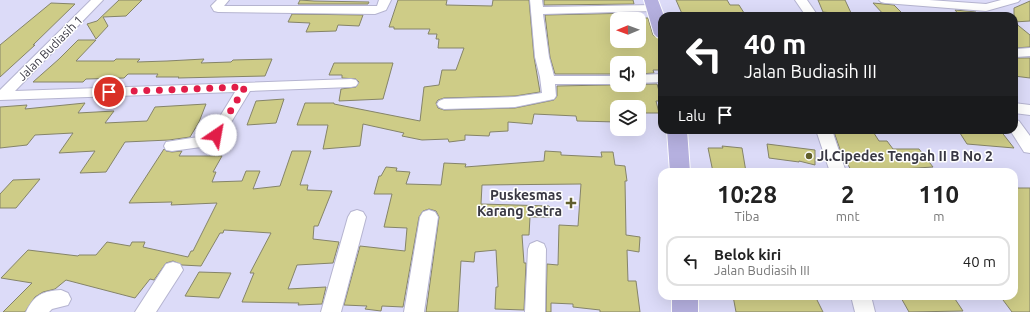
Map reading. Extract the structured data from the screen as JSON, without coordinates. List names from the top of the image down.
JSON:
{
  "streets": {
    "street": ["Jalan Budiasih 1"]
  },
  "places": {
    "other": ["Jl.Cipedes Tengah II B No 2"],
    "health": ["Puskesmas Karang Setra"]
  },
  "north": "left",
  "page": {
    "turn": ["40 m", "Jalan Budiasih III"],
    "then": "Lalu",
    "eta": [
      "10:28",
      "Tiba",
      "2",
      "mnt",
      "110",
      "m"
    ],
    "list": [
      {
        "name": "Belok kiri",
        "note": "Jalan Budiasih III",
        "value": "40 m"
      }
    ]
  }
}
